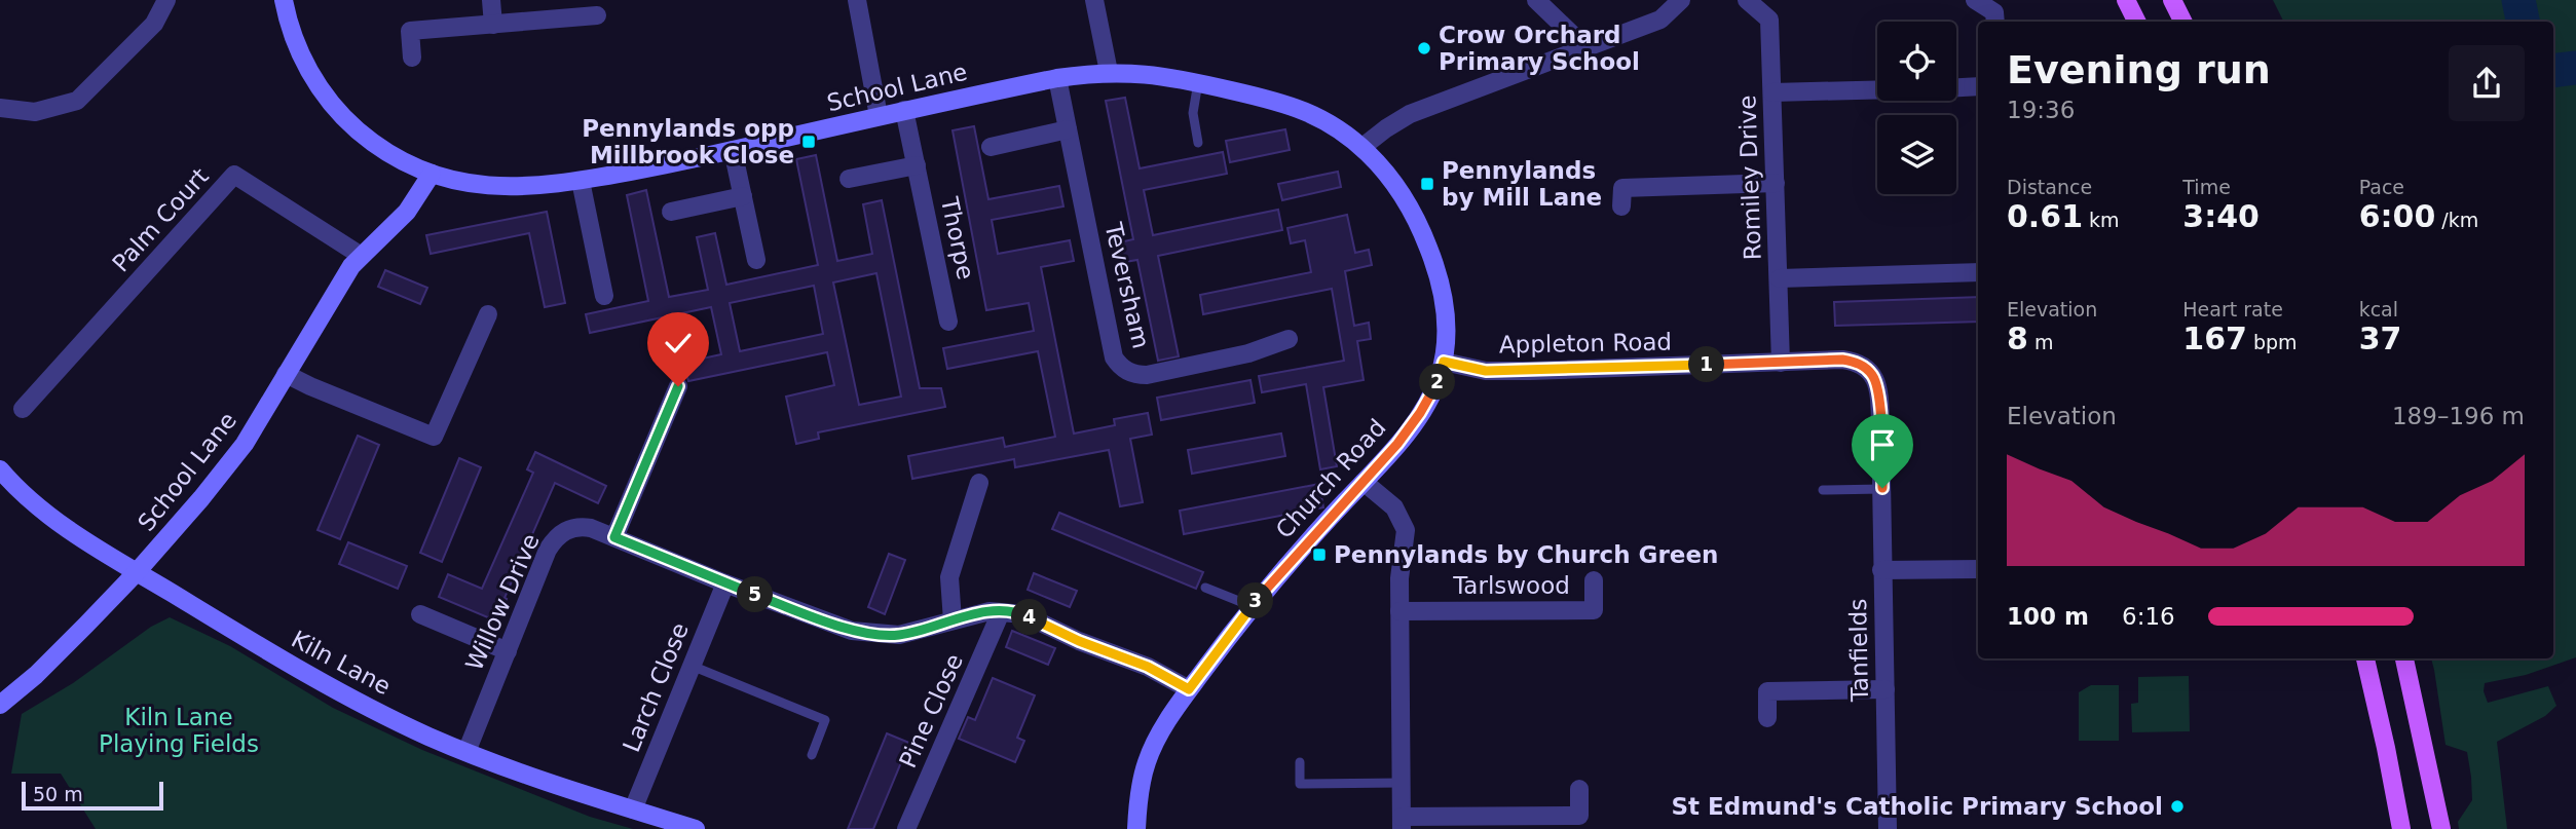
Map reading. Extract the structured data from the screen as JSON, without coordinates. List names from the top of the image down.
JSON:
{
  "streets": {
    "street": [
      "School Lane",
      "Romiley Drive",
      "Palm Court",
      "Thorpe",
      "Teversham",
      "Appleton Road",
      "Church Road",
      "Tarlswood",
      "Willow Drive",
      "Tanfields",
      "Kiln Lane",
      "Larch Close",
      "Pine Close"
    ]
  },
  "crossings": [
    ["School Lane", "Palm Court"],
    ["School Lane", "Thorpe"],
    ["School Lane", "Teversham"],
    ["School Lane", "Church Road"],
    ["School Lane", "Kiln Lane"],
    ["Romiley Drive", "Appleton Road"],
    ["Appleton Road", "Church Road"],
    ["Appleton Road", "Tanfields"],
    ["Church Road", "Willow Drive"],
    ["Willow Drive", "Kiln Lane"],
    ["Willow Drive", "Larch Close"],
    ["Willow Drive", "Pine Close"],
    ["Kiln Lane", "Larch Close"]
  ],
  "parks": ["Kiln Lane Playing Fields"],
  "places": {
    "other": ["Crow Orchard Primary School", "St Edmund's Catholic Primary School"],
    "transit": ["Pennylands opp Millbrook Close", "Pennylands by Mill Lane", "Pennylands by Church Green"]
  },
  "scale_bar": "50 m",
  "page": {
    "heading": ["Evening run", "19:36"],
    "stats": [
      ["Distance", "0.61 km"],
      ["Time", "3:40"],
      ["Pace", "6:00 /km"],
      ["Elevation", "8 m"],
      ["Heart rate", "167 bpm"],
      ["kcal", "37"]
    ],
    "pins": [
      "1",
      "2",
      "5",
      "3",
      "4"
    ],
    "chart": ["Elevation", "189–196 m"],
    "list": [
      {
        "name": "100 m",
        "note": "6:16"
      }
    ],
    "scale": "50 m"
  }
}
